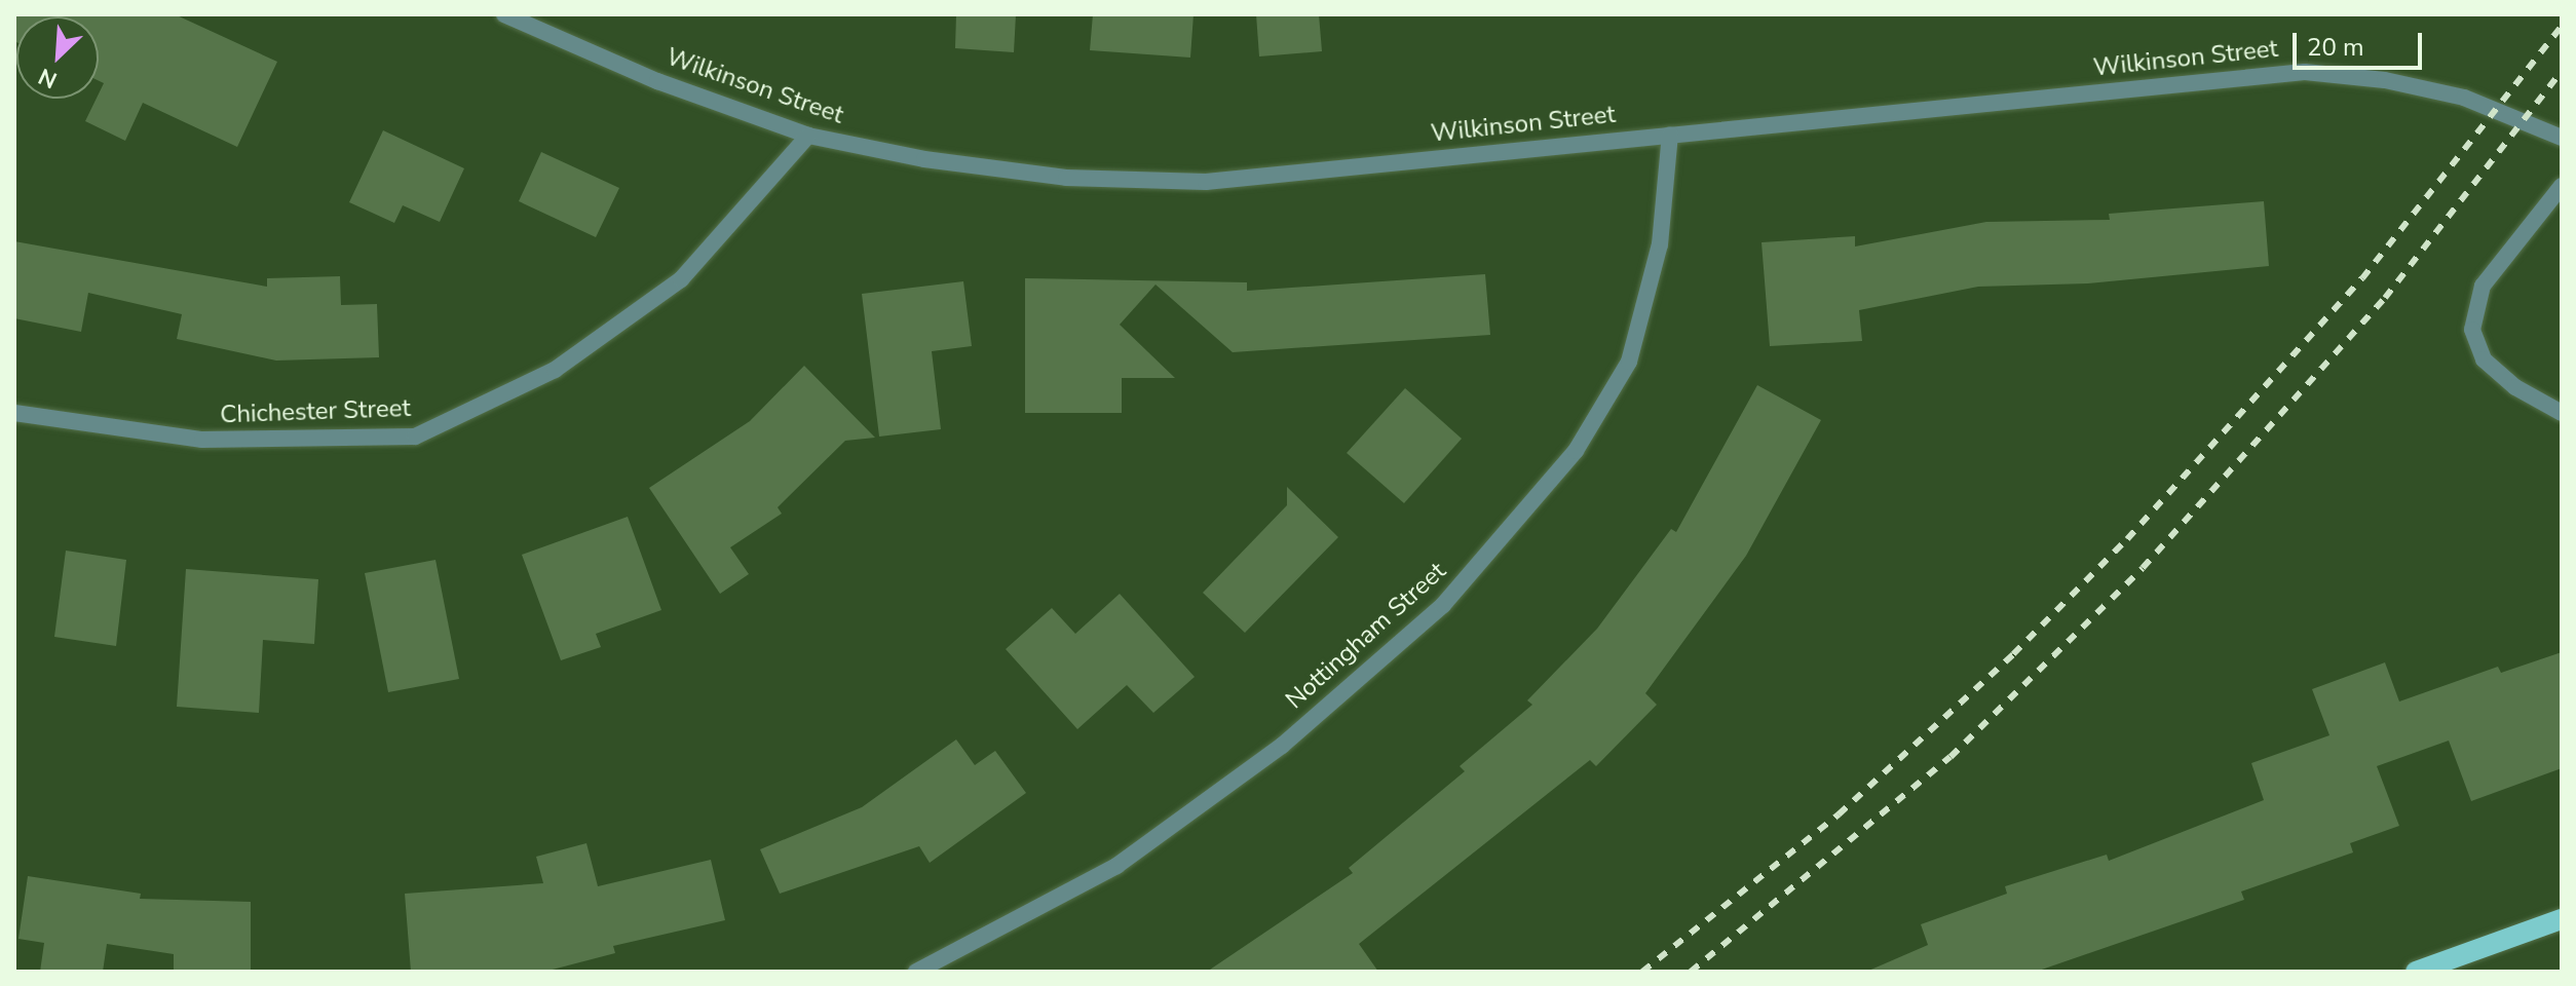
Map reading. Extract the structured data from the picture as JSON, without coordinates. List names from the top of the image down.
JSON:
{
  "streets": {
    "street": ["Wilkinson Street", "Chichester Street", "Nottingham Street"]
  },
  "crossings": [
    ["Wilkinson Street", "Chichester Street"],
    ["Wilkinson Street", "Nottingham Street"]
  ],
  "scale_bar": "20 m",
  "north": "bottom left"
}
